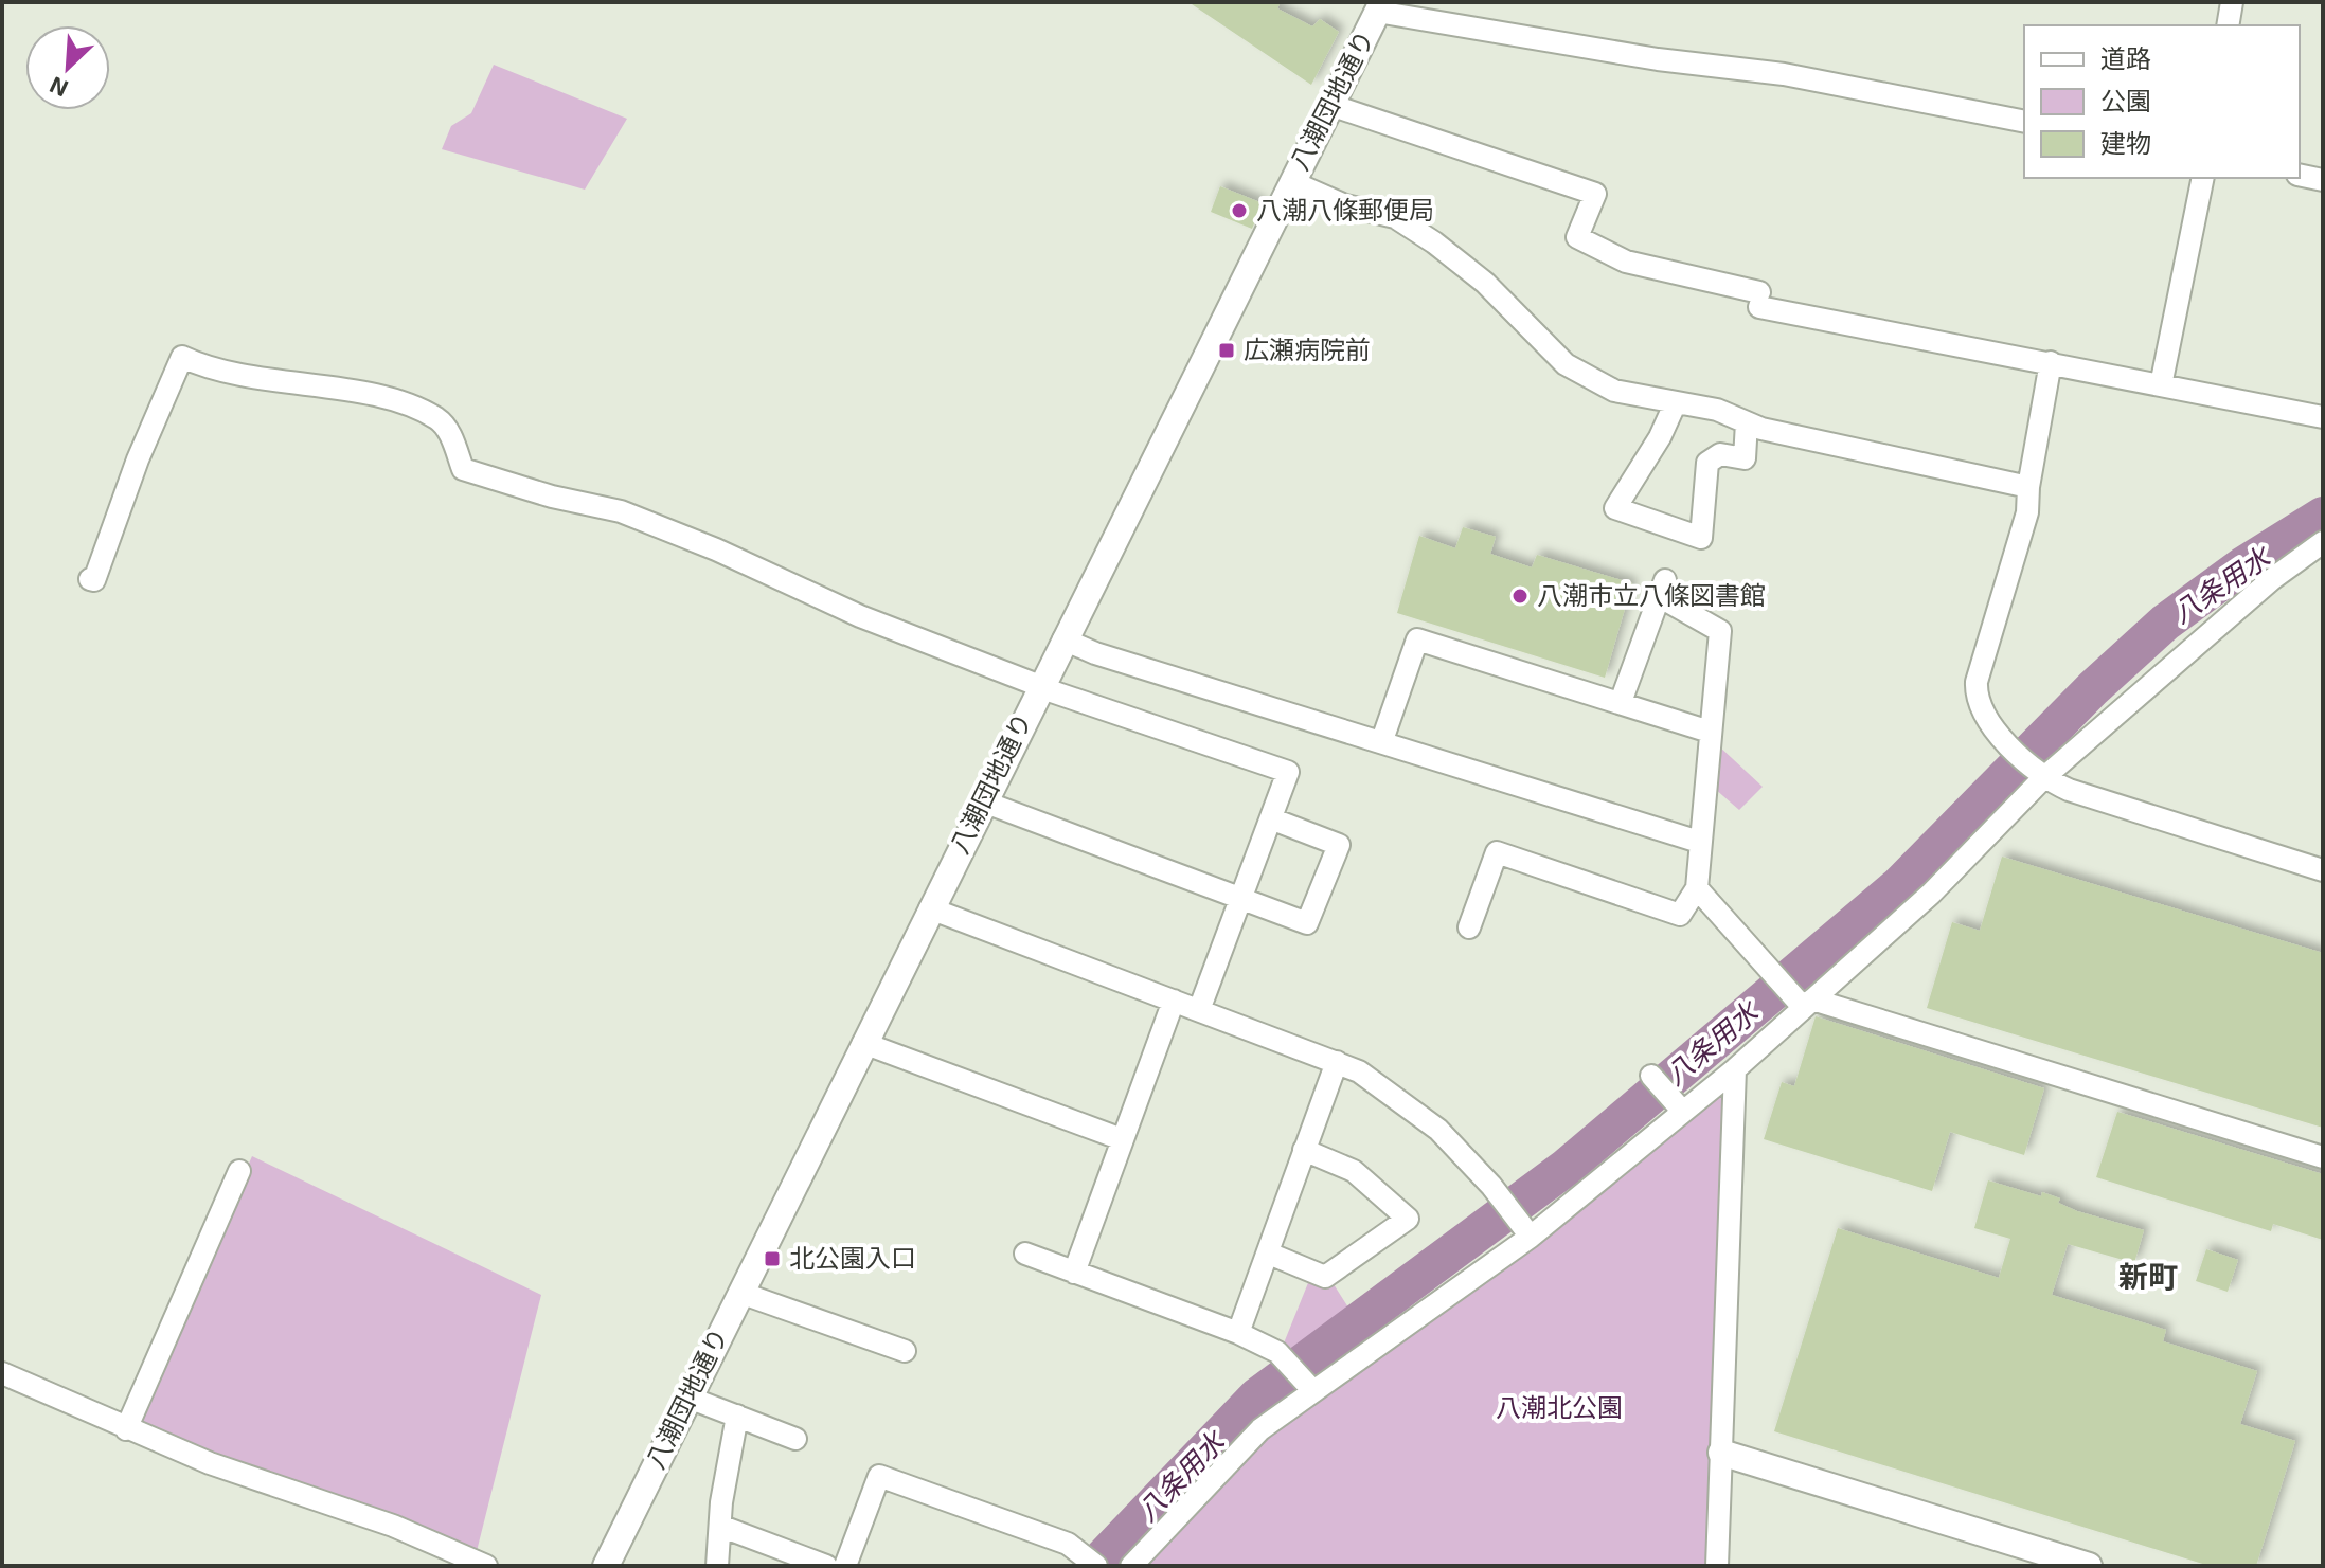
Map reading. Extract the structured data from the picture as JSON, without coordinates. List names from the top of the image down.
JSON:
{
  "streets": {
    "street": ["八潮団地通り"]
  },
  "districts": ["新町"],
  "water": ["八条用水"],
  "parks": ["八潮北公園"],
  "places": {
    "other": ["八潮八條郵便局", "八潮市立八條図書館"],
    "transit": ["広瀬病院前", "北公園入口"]
  },
  "legend": ["道路", "公園", "建物"],
  "north": "bottom left"
}
